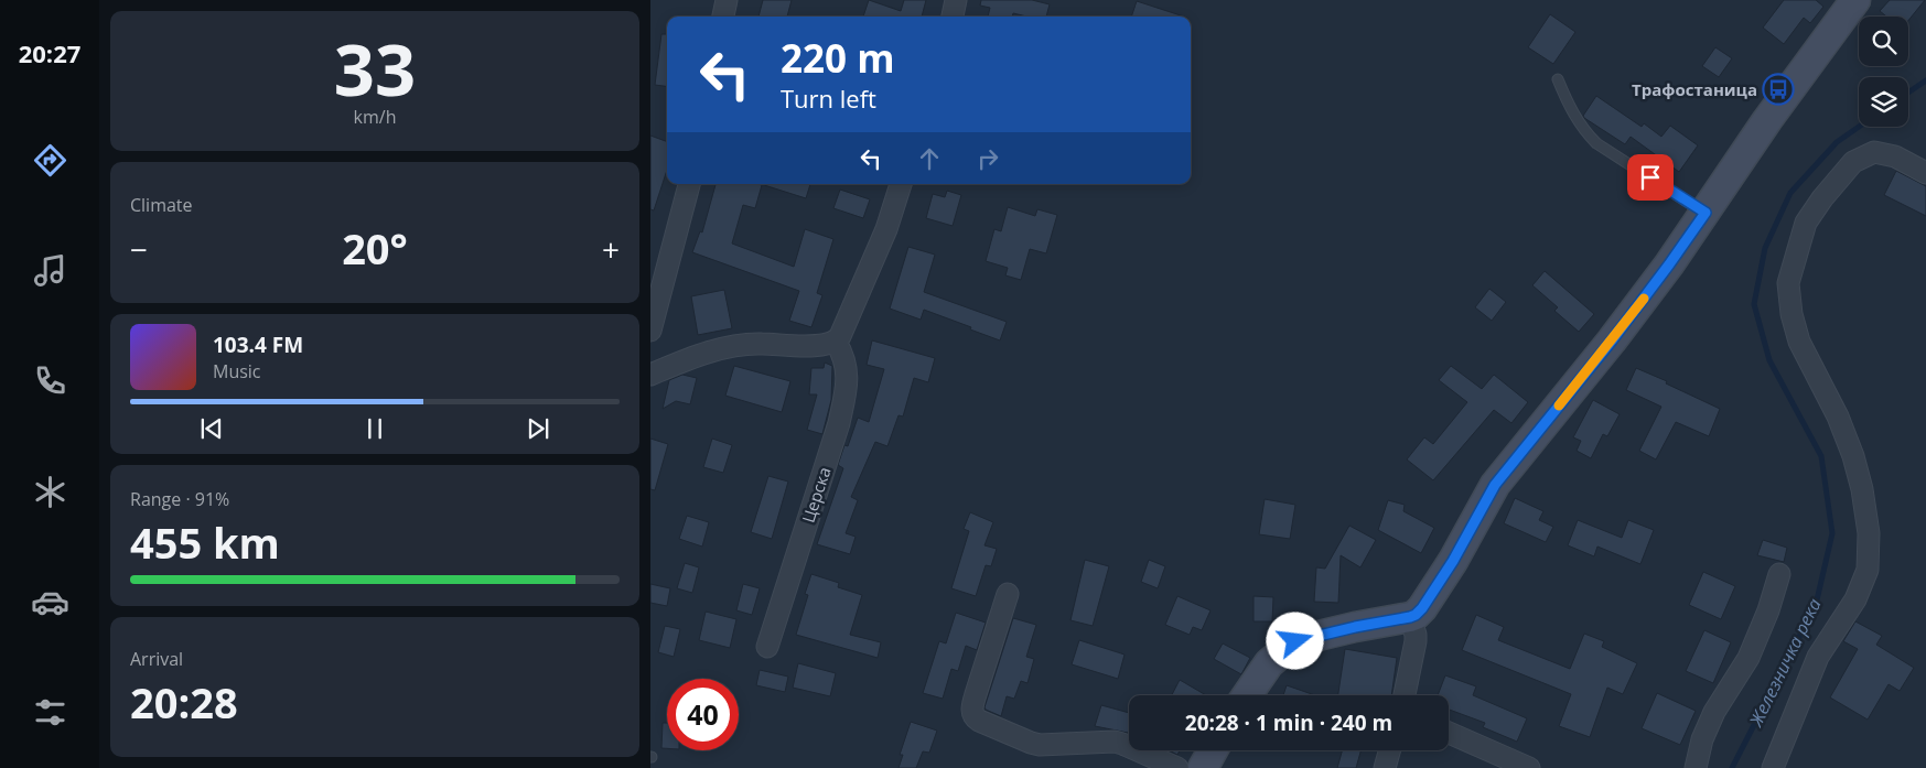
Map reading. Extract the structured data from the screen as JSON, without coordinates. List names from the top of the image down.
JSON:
{
  "streets": {
    "street": ["Церска"]
  },
  "water": ["Железничка река"],
  "places": {
    "bus stop": ["Трафостаница"]
  },
  "page": {
    "tabs": "20:27",
    "tile": [
      ["33", "km/h"],
      "Climate",
      ["Range · 91%", "455 km"],
      ["Arrival", "20:28"]
    ],
    "turn": ["220 m", "Turn left"],
    "heat": ["−", "20°", "+"],
    "song": ["103.4 FM", "Music"],
    "limit": "40",
    "trip": "20:28 · 1 min · 240 m"
  }
}
